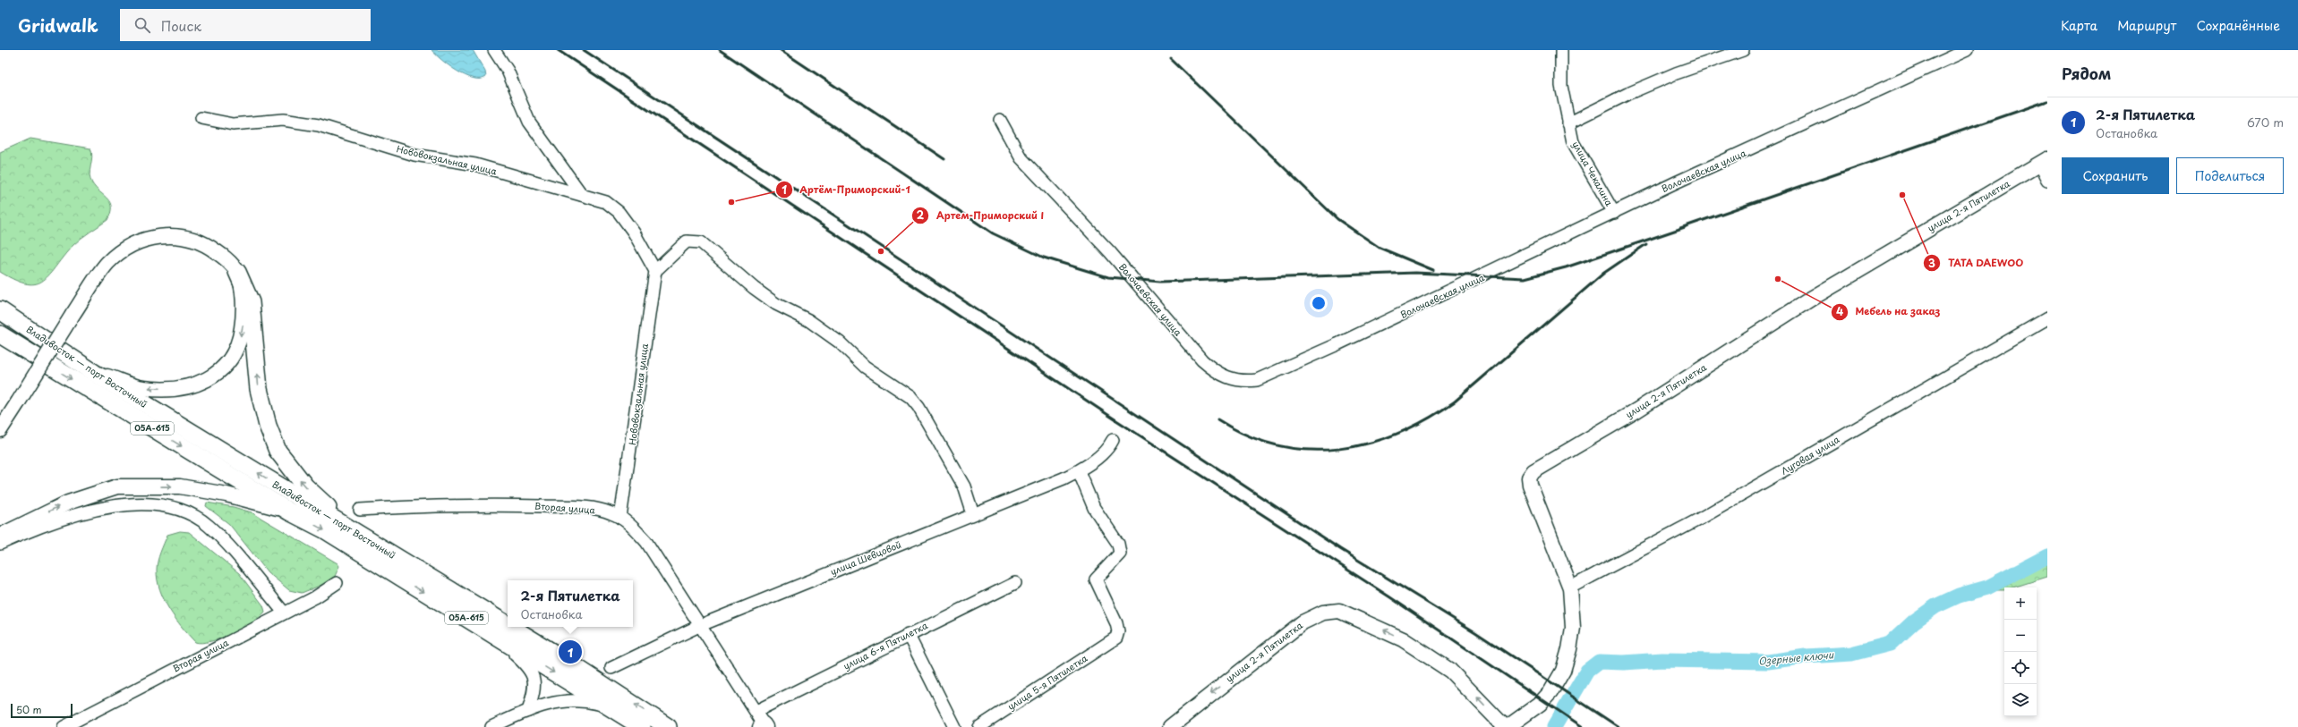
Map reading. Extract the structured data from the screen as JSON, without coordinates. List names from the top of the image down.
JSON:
{
  "streets": {
    "highway": ["Владивосток — порт Восточный", "05А-615"],
    "main road": ["улица 2-я Пятилетка"],
    "street": [
      "Нововокзальная улица",
      "Волочаевская улица",
      "улица Чекалина",
      "Луговая улица",
      "Вторая улица",
      "улица Шевцовой",
      "улица 6-я Пятилетка",
      "улица 5-я Пятилетка"
    ]
  },
  "crossings": [
    ["Нововокзальная улица", "Вторая улица"],
    ["Волочаевская улица", "улица Чекалина"],
    ["улица 2-я Пятилетка", "Луговая улица"],
    ["Вторая улица", "улица Шевцовой"],
    ["Вторая улица", "улица 6-я Пятилетка"],
    ["улица Шевцовой", "улица 5-я Пятилетка"]
  ],
  "water": ["Озерные ключи"],
  "places": [
    "TATA DAEWOO",
    "Артём-Приморский-1",
    "Артем-Приморский I",
    "Мебель на заказ"
  ],
  "scale_bar": "50 m",
  "page": {
    "header": "Gridwalk",
    "search": "Поиск",
    "nav": ["Карта", "Маршрут", "Сохранённые"],
    "heading": "Рядом",
    "list": [
      {
        "mark": "1",
        "name": "2-я Пятилетка",
        "note": "Остановка",
        "value": "670 m"
      }
    ],
    "buttons": ["Сохранить", "Поделиться"],
    "popup": ["2-я Пятилетка", "Остановка"],
    "map_buttons": ["+", "−"],
    "pins": "1",
    "scale": "50 m"
  }
}
